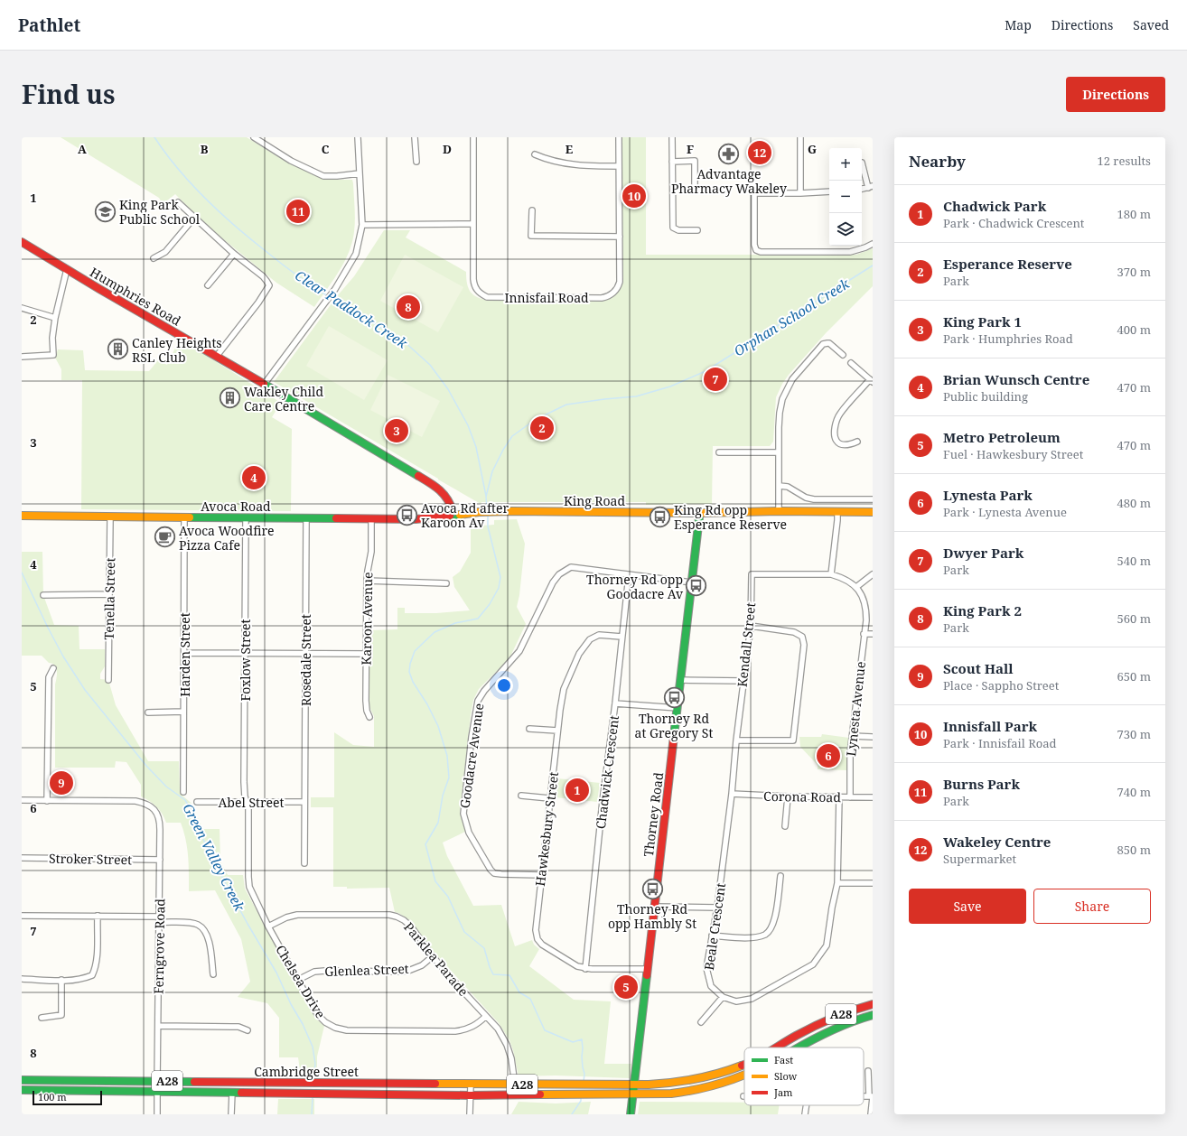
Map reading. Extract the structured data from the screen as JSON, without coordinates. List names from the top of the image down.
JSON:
{
  "streets": {
    "main road": [
      "Humphries Road",
      "King Road",
      "Avoca Road",
      "Thorney Road",
      "A28",
      "Cambridge Street"
    ],
    "street": [
      "Innisfail Road",
      "Tenella Street",
      "Karoon Avenue",
      "Kendall Street",
      "Harden Street",
      "Foxlow Street",
      "Rosedale Street",
      "Lynesta Avenue",
      "Goodacre Avenue",
      "Chadwick Crescent",
      "Corona Road",
      "Abel Street",
      "Hawkesbury Street",
      "Stroker Street",
      "Beale Crescent",
      "Ferngrove Road",
      "Parklea Parade",
      "Glenlea Street",
      "Chelsea Drive"
    ]
  },
  "crossings": [
    ["Humphries Road", "Avoca Road"],
    ["King Road", "Avoca Road"],
    ["King Road", "Thorney Road"],
    ["Avoca Road", "Tenella Street"],
    ["Avoca Road", "Karoon Avenue"],
    ["Avoca Road", "Harden Street"],
    ["Avoca Road", "Foxlow Street"],
    ["Avoca Road", "Rosedale Street"],
    ["Kendall Street", "Corona Road"],
    ["Kendall Street", "Beale Crescent"],
    ["Foxlow Street", "Abel Street"],
    ["Foxlow Street", "Chelsea Drive"],
    ["Rosedale Street", "Abel Street"],
    ["Lynesta Avenue", "Corona Road"],
    ["Goodacre Avenue", "Chadwick Crescent"],
    ["Goodacre Avenue", "Thorney Road"],
    ["Goodacre Avenue", "Hawkesbury Street"],
    ["Chadwick Crescent", "Hawkesbury Street"],
    ["Corona Road", "Beale Crescent"],
    ["Abel Street", "Chelsea Drive"],
    ["Thorney Road", "Hawkesbury Street"],
    ["Thorney Road", "A28"],
    ["Thorney Road", "Cambridge Street"],
    ["Stroker Street", "Ferngrove Road"],
    ["Ferngrove Road", "Cambridge Street"],
    ["Parklea Parade", "Glenlea Street"],
    ["Parklea Parade", "Chelsea Drive"],
    ["Parklea Parade", "Cambridge Street"],
    ["Glenlea Street", "Chelsea Drive"],
    ["A28", "Cambridge Street"]
  ],
  "water": ["Clear Paddock Creek", "Orphan School Creek", "Green Valley Creek"],
  "places": {
    "pharmacy": ["Advantage Pharmacy Wakeley"],
    "school or university": ["King Park Public School"],
    "building": ["Canley Heights RSL Club", "Wakley Child Care Centre"],
    "bus stop": [
      "Avoca Rd after Karoon Av",
      "King Rd opp Esperance Reserve",
      "Thorney Rd opp Goodacre Av",
      "Thorney Rd at Gregory St",
      "Thorney Rd opp Hambly St"
    ],
    "cafe": ["Avoca Woodfire Pizza Cafe"]
  },
  "legend": ["Fast", "Slow", "Jam"],
  "scale_bar": "100 m",
  "page": {
    "header": "Pathlet",
    "nav": ["Map", "Directions", "Saved"],
    "title": "Find us",
    "buttons": [
      "Directions",
      ["Save", "Share"]
    ],
    "heading": ["Nearby", "12 results"],
    "pins": [
      "12",
      "10",
      "11",
      "8",
      "7",
      "2",
      "3",
      "4",
      "6",
      "9",
      "1",
      "5"
    ],
    "map_buttons": ["+", "−"],
    "list": [
      {
        "mark": "1",
        "name": "Chadwick Park",
        "note": "Park · Chadwick Crescent",
        "value": "180 m"
      },
      {
        "mark": "2",
        "name": "Esperance Reserve",
        "note": "Park",
        "value": "370 m"
      },
      {
        "mark": "3",
        "name": "King Park 1",
        "note": "Park · Humphries Road",
        "value": "400 m"
      },
      {
        "mark": "4",
        "name": "Brian Wunsch Centre",
        "note": "Public building",
        "value": "470 m"
      },
      {
        "mark": "5",
        "name": "Metro Petroleum",
        "note": "Fuel · Hawkesbury Street",
        "value": "470 m"
      },
      {
        "mark": "6",
        "name": "Lynesta Park",
        "note": "Park · Lynesta Avenue",
        "value": "480 m"
      },
      {
        "mark": "7",
        "name": "Dwyer Park",
        "note": "Park",
        "value": "540 m"
      },
      {
        "mark": "8",
        "name": "King Park 2",
        "note": "Park",
        "value": "560 m"
      },
      {
        "mark": "9",
        "name": "Scout Hall",
        "note": "Place · Sappho Street",
        "value": "650 m"
      },
      {
        "mark": "10",
        "name": "Innisfall Park",
        "note": "Park · Innisfail Road",
        "value": "730 m"
      },
      {
        "mark": "11",
        "name": "Burns Park",
        "note": "Park",
        "value": "740 m"
      },
      {
        "mark": "12",
        "name": "Wakeley Centre",
        "note": "Supermarket",
        "value": "850 m"
      }
    ],
    "scale": "100 m"
  },
  "grid": {
    "columns": [
      "A",
      "B",
      "C",
      "D",
      "E",
      "F",
      "G"
    ],
    "rows": [
      "1",
      "2",
      "3",
      "4",
      "5",
      "6",
      "7",
      "8"
    ]
  }
}
